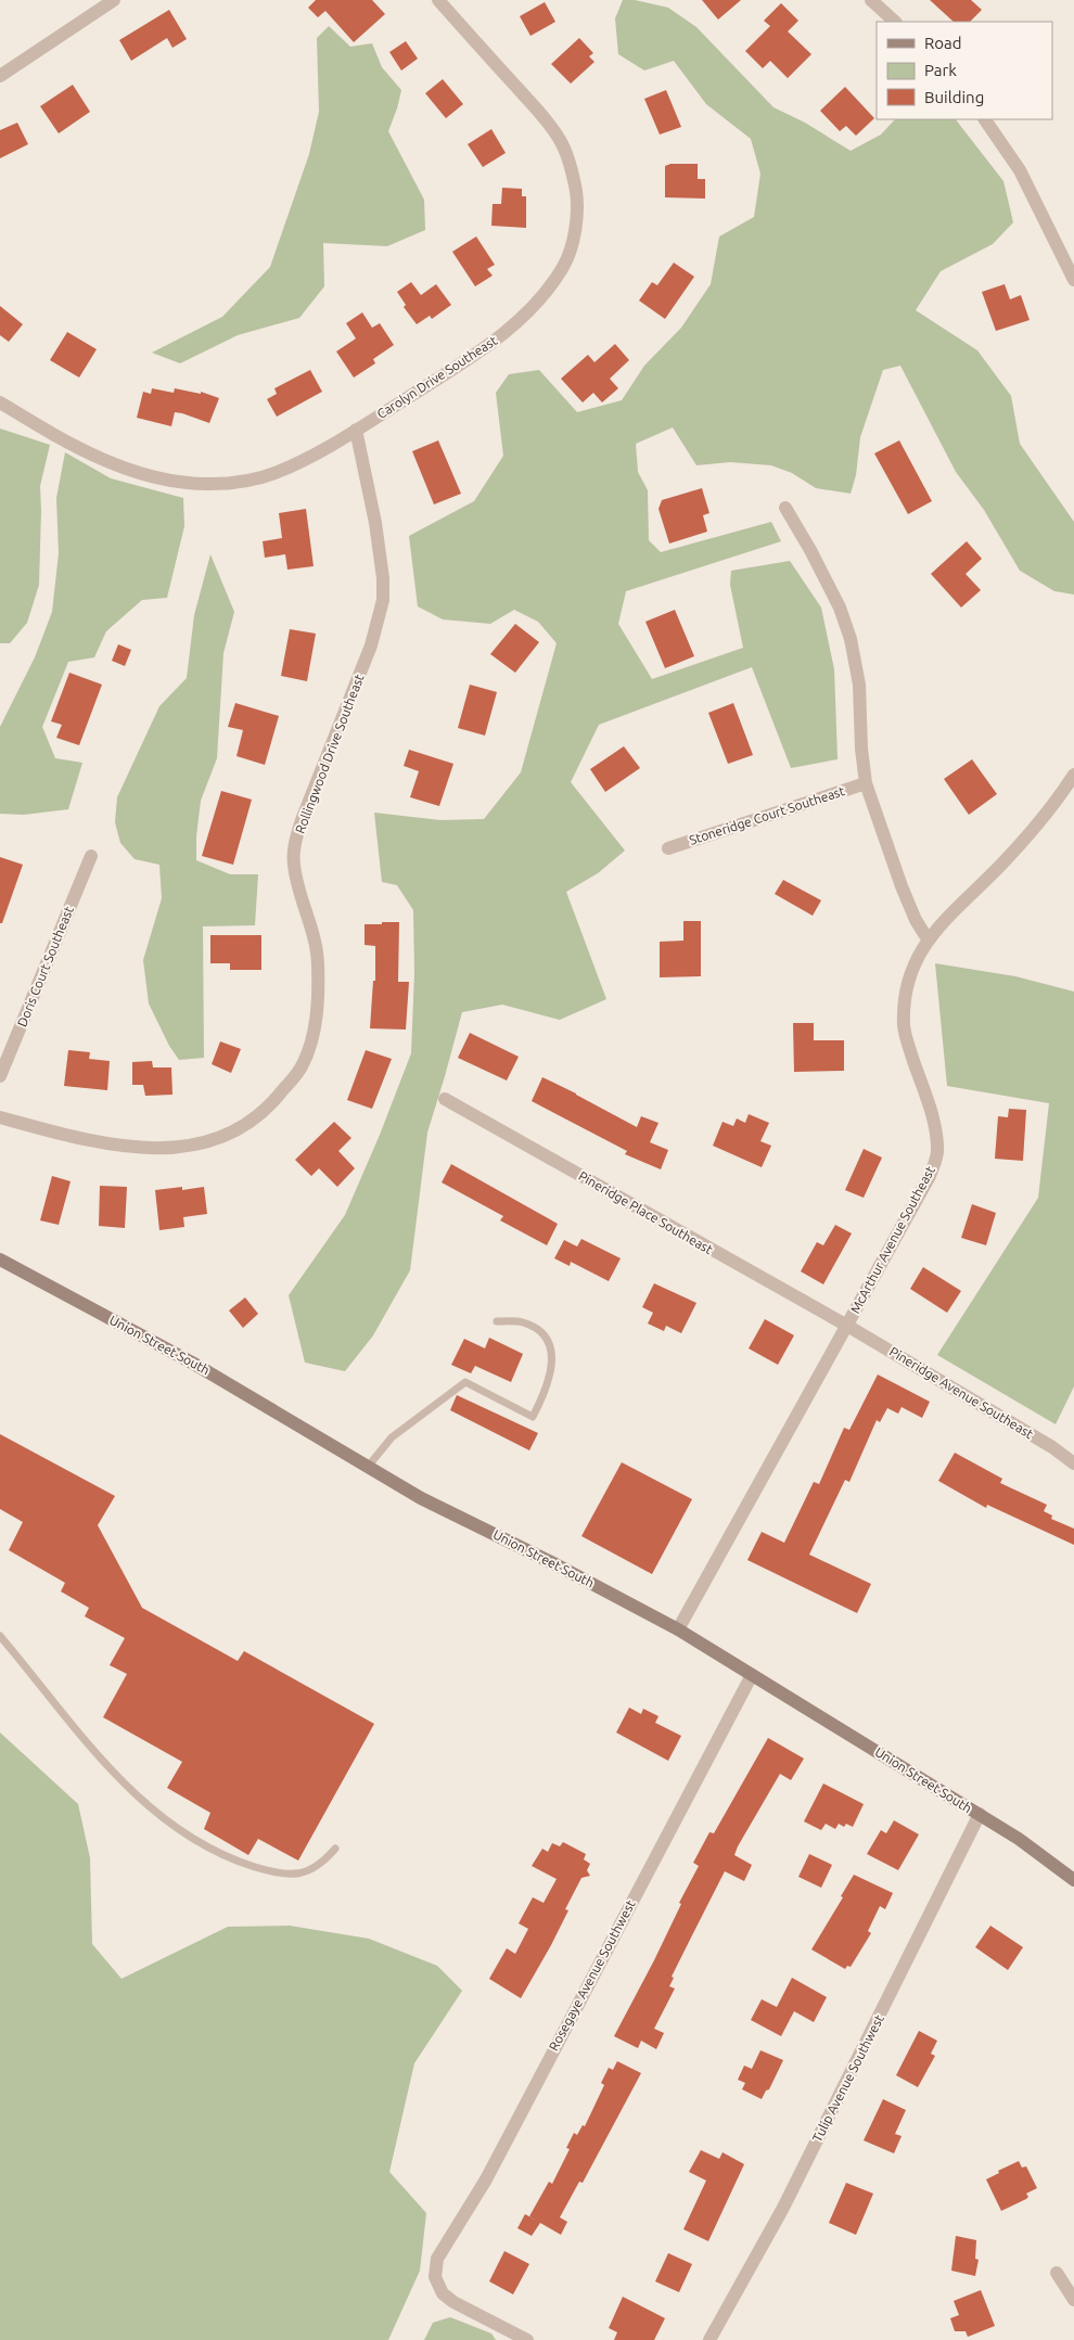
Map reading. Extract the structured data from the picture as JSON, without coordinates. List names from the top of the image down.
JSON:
{
  "streets": {
    "main road": ["Union Street South"],
    "street": [
      "Carolyn Drive Southeast",
      "Rollingwood Drive Southeast",
      "Stoneridge Court Southeast",
      "Doris Court Southeast",
      "Pineridge Place Southeast",
      "McArthur Avenue Southeast",
      "Pineridge Avenue Southeast",
      "Rosegaye Avenue Southwest",
      "Tulip Avenue Southwest"
    ]
  },
  "crossings": [
    ["Carolyn Drive Southeast", "Rollingwood Drive Southeast"],
    ["Pineridge Place Southeast", "McArthur Avenue Southeast"],
    ["Pineridge Place Southeast", "Pineridge Avenue Southeast"],
    ["McArthur Avenue Southeast", "Union Street South"],
    ["McArthur Avenue Southeast", "Pineridge Avenue Southeast"],
    ["Union Street South", "Rosegaye Avenue Southwest"],
    ["Union Street South", "Tulip Avenue Southwest"]
  ],
  "legend": ["Road", "Park", "Building"]
}
